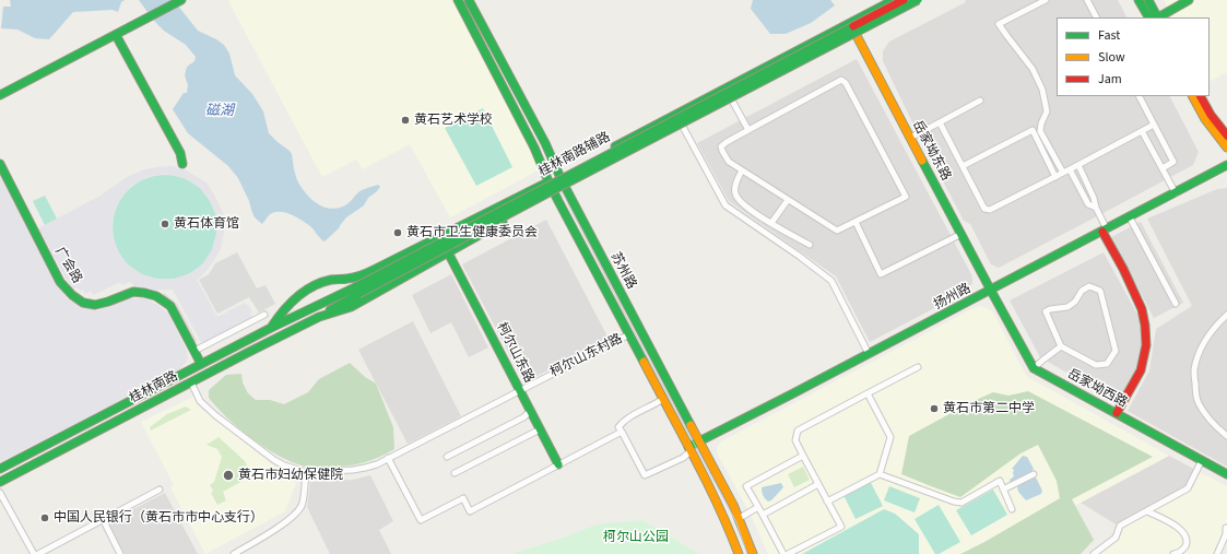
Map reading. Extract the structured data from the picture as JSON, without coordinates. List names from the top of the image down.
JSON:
{
  "streets": {
    "main road": [
      "岳家坳东路",
      "桂林南路辅路",
      "广会路",
      "苏州路",
      "扬州路",
      "柯尔山东路",
      "桂林南路",
      "岳家坳西路"
    ],
    "street": ["柯尔山东村路"]
  },
  "crossings": [
    ["岳家坳东路", "桂林南路辅路"],
    ["岳家坳东路", "扬州路"],
    ["桂林南路辅路", "苏州路"],
    ["桂林南路辅路", "柯尔山东路"],
    ["桂林南路辅路", "桂林南路"],
    ["广会路", "桂林南路"],
    ["苏州路", "扬州路"],
    ["苏州路", "柯尔山东村路"],
    ["柯尔山东路", "柯尔山东村路"],
    ["柯尔山东村路", "桂林南路"]
  ],
  "water": ["磁湖"],
  "parks": ["柯尔山公园"],
  "places": [
    "黄石艺术学校",
    "黄石体育馆",
    "黄石市卫生健康委员会",
    "黄石市第二中学",
    "黄石市妇幼保健院",
    "中国人民银行（黄石市市中心支行）"
  ],
  "legend": ["Fast", "Slow", "Jam"]
}
